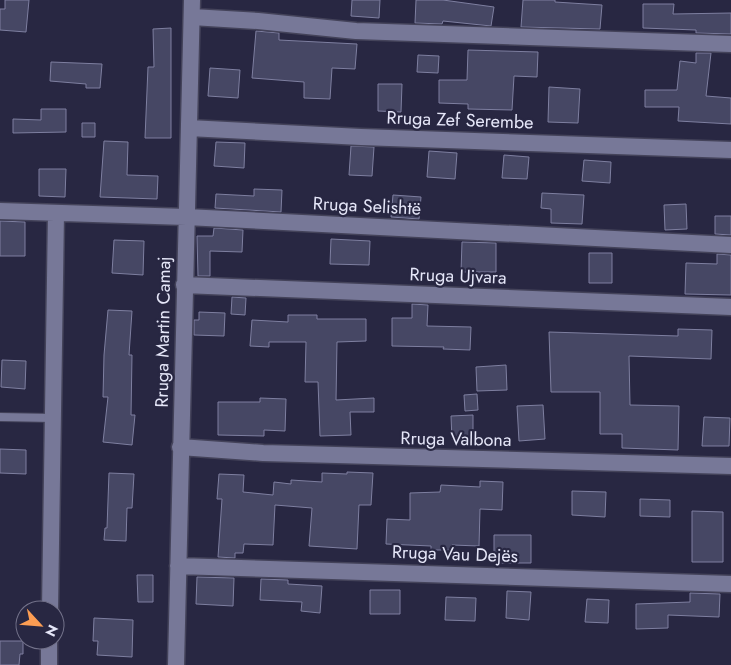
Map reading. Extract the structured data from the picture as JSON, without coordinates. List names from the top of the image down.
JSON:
{
  "streets": {
    "street": [
      "Rruga Zef Serembe",
      "Rruga Selishtë",
      "Rruga Ujvara",
      "Rruga Martin Camaj",
      "Rruga Valbona",
      "Rruga Vau Dejës"
    ]
  },
  "crossings": [
    ["Rruga Zef Serembe", "Rruga Martin Camaj"],
    ["Rruga Selishtë", "Rruga Martin Camaj"],
    ["Rruga Ujvara", "Rruga Martin Camaj"],
    ["Rruga Martin Camaj", "Rruga Valbona"],
    ["Rruga Martin Camaj", "Rruga Vau Dejës"]
  ],
  "north": "bottom right"
}
